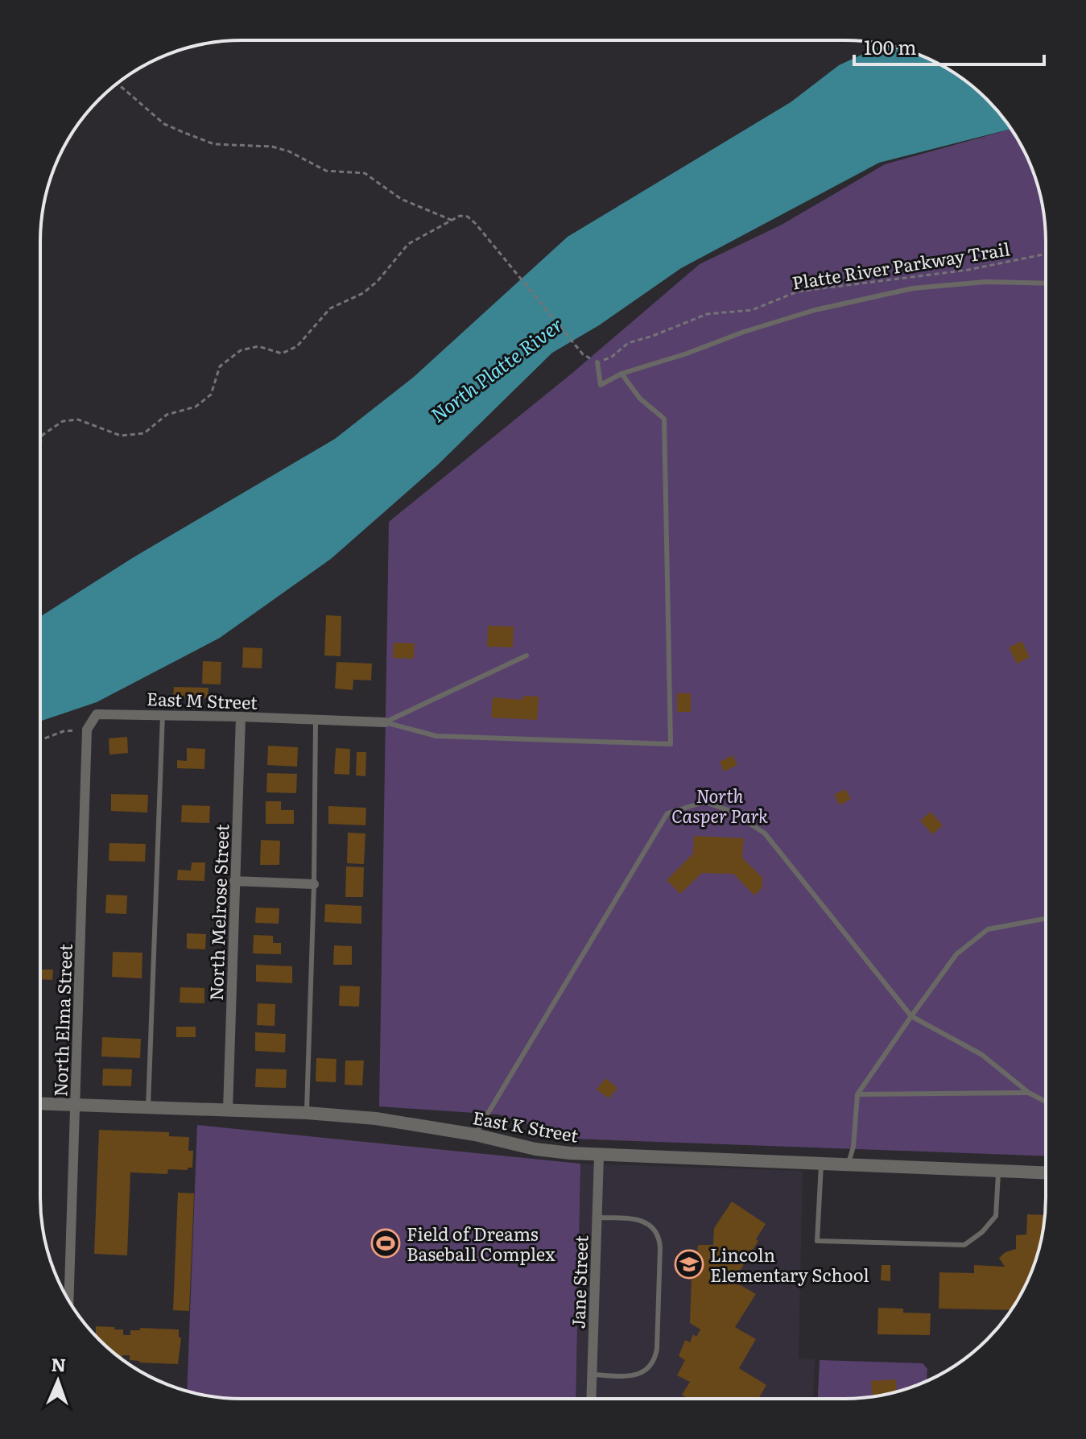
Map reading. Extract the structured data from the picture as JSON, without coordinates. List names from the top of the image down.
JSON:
{
  "streets": {
    "street": [
      "East M Street",
      "North Melrose Street",
      "North Elma Street",
      "East K Street",
      "Jane Street"
    ],
    "path": ["Platte River Parkway Trail"]
  },
  "crossings": [
    ["East M Street", "North Melrose Street"],
    ["East M Street", "North Elma Street"],
    ["North Melrose Street", "East K Street"],
    ["North Elma Street", "East K Street"],
    ["East K Street", "Jane Street"]
  ],
  "water": ["North Platte River"],
  "parks": ["North Casper Park"],
  "places": {
    "sports": ["Field of Dreams Baseball Complex"],
    "school or university": ["Lincoln Elementary School"]
  },
  "scale_bar": "100 m",
  "north": "top"
}
